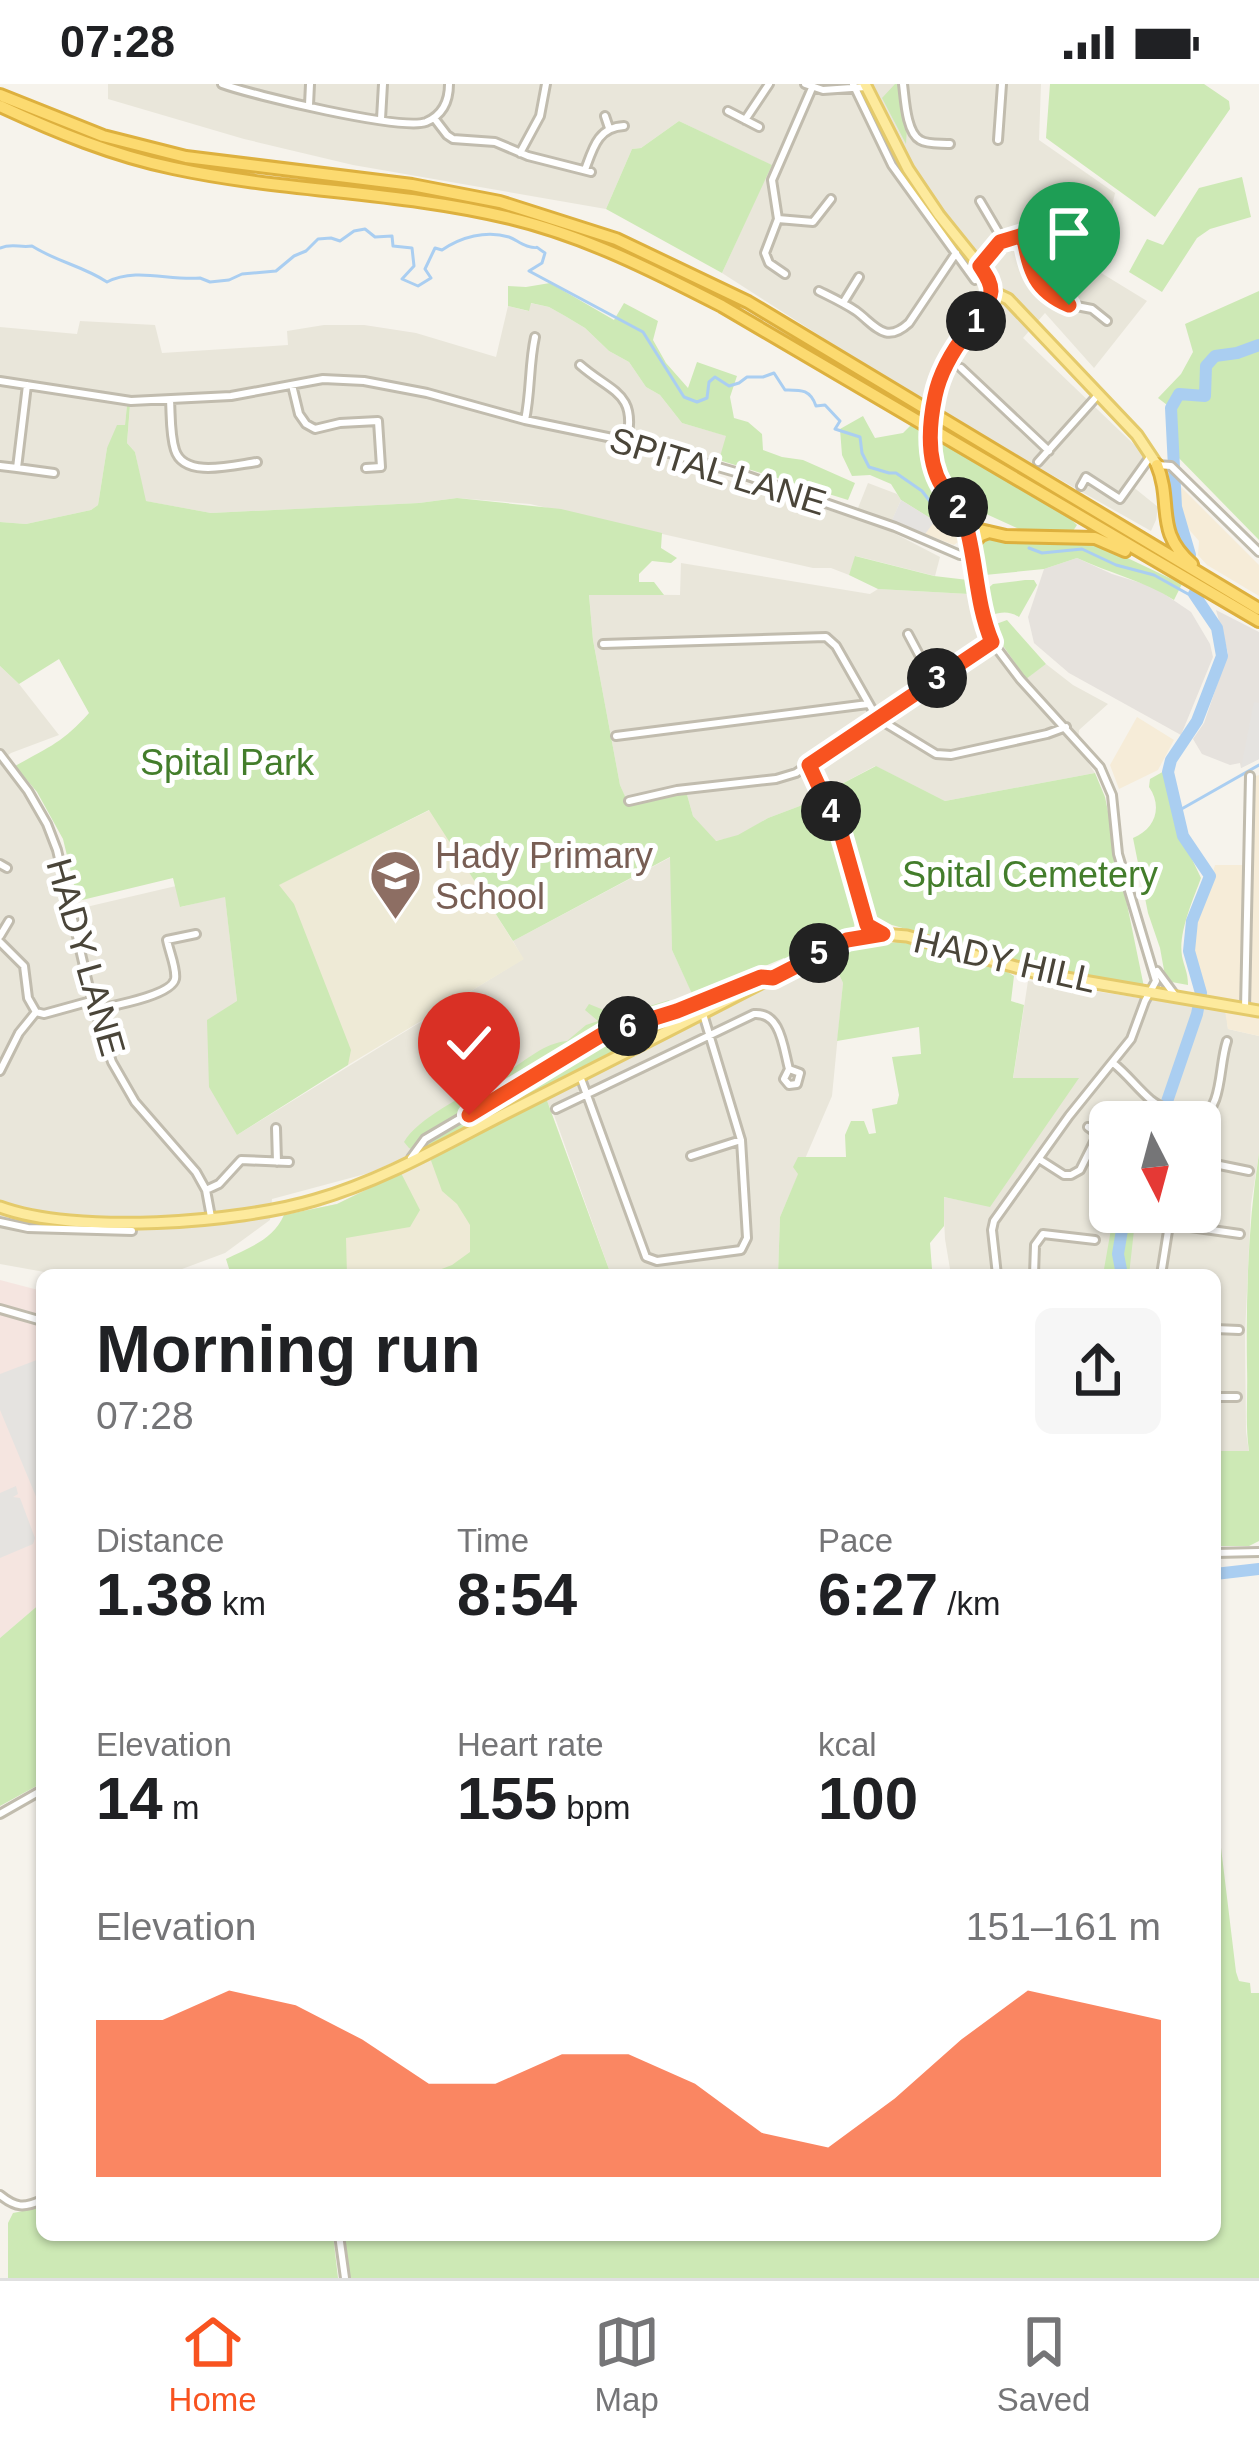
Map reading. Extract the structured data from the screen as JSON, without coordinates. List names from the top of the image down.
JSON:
{
  "streets": {
    "main road": ["HADY HILL"],
    "street": ["SPITAL LANE", "HADY LANE"]
  },
  "crossings": [
    ["HADY LANE", "HADY HILL"]
  ],
  "parks": ["Spital Park", "Spital Cemetery"],
  "places": {
    "school or university": ["Hady Primary School"]
  },
  "north": "bottom",
  "page": {
    "status": "07:28",
    "pins": [
      "1",
      "2",
      "3",
      "4",
      "5",
      "6"
    ],
    "heading": ["Morning run", "07:28"],
    "stats": [
      ["Distance", "1.38 km"],
      ["Time", "8:54"],
      ["Pace", "6:27 /km"],
      ["Elevation", "14 m"],
      ["Heart rate", "155 bpm"],
      ["kcal", "100"]
    ],
    "chart": ["Elevation", "151–161 m"],
    "tabs": ["Home", "Map", "Saved"]
  }
}
